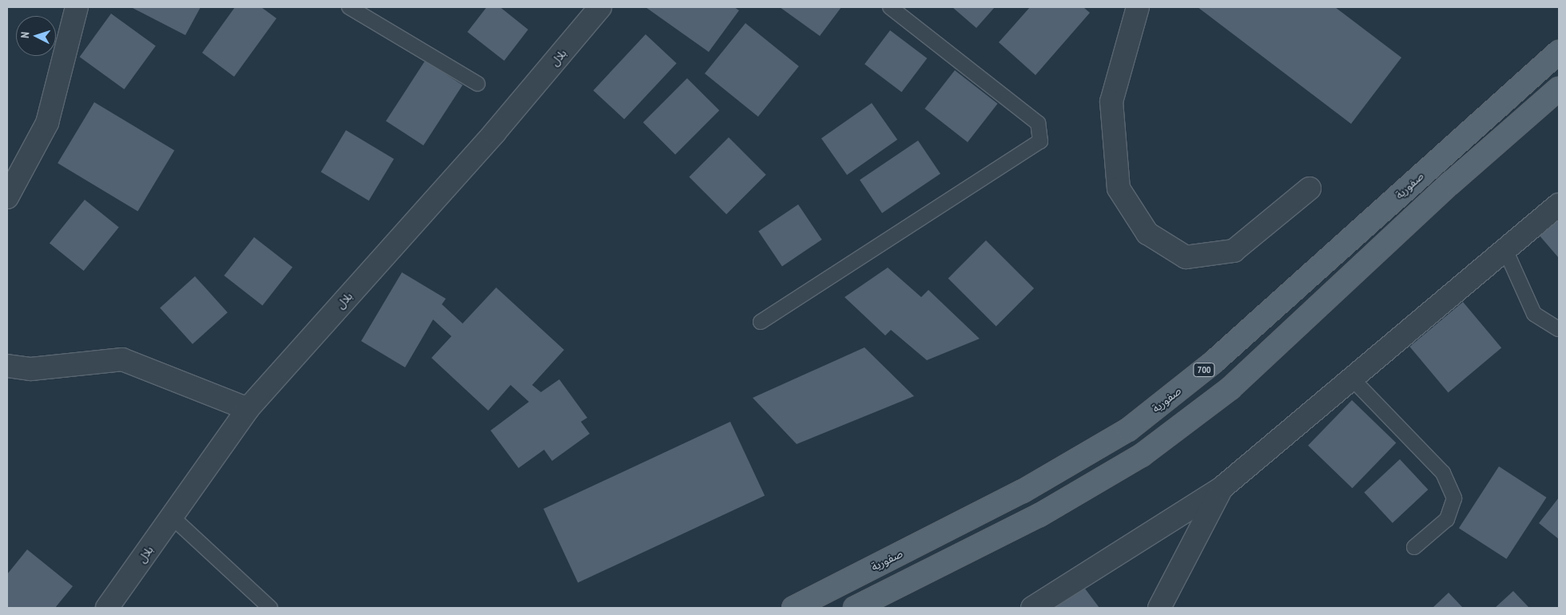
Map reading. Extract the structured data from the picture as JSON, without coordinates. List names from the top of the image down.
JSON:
{
  "streets": {
    "main road": ["صفورية", "700"],
    "street": ["بلال"]
  },
  "north": "left"
}
